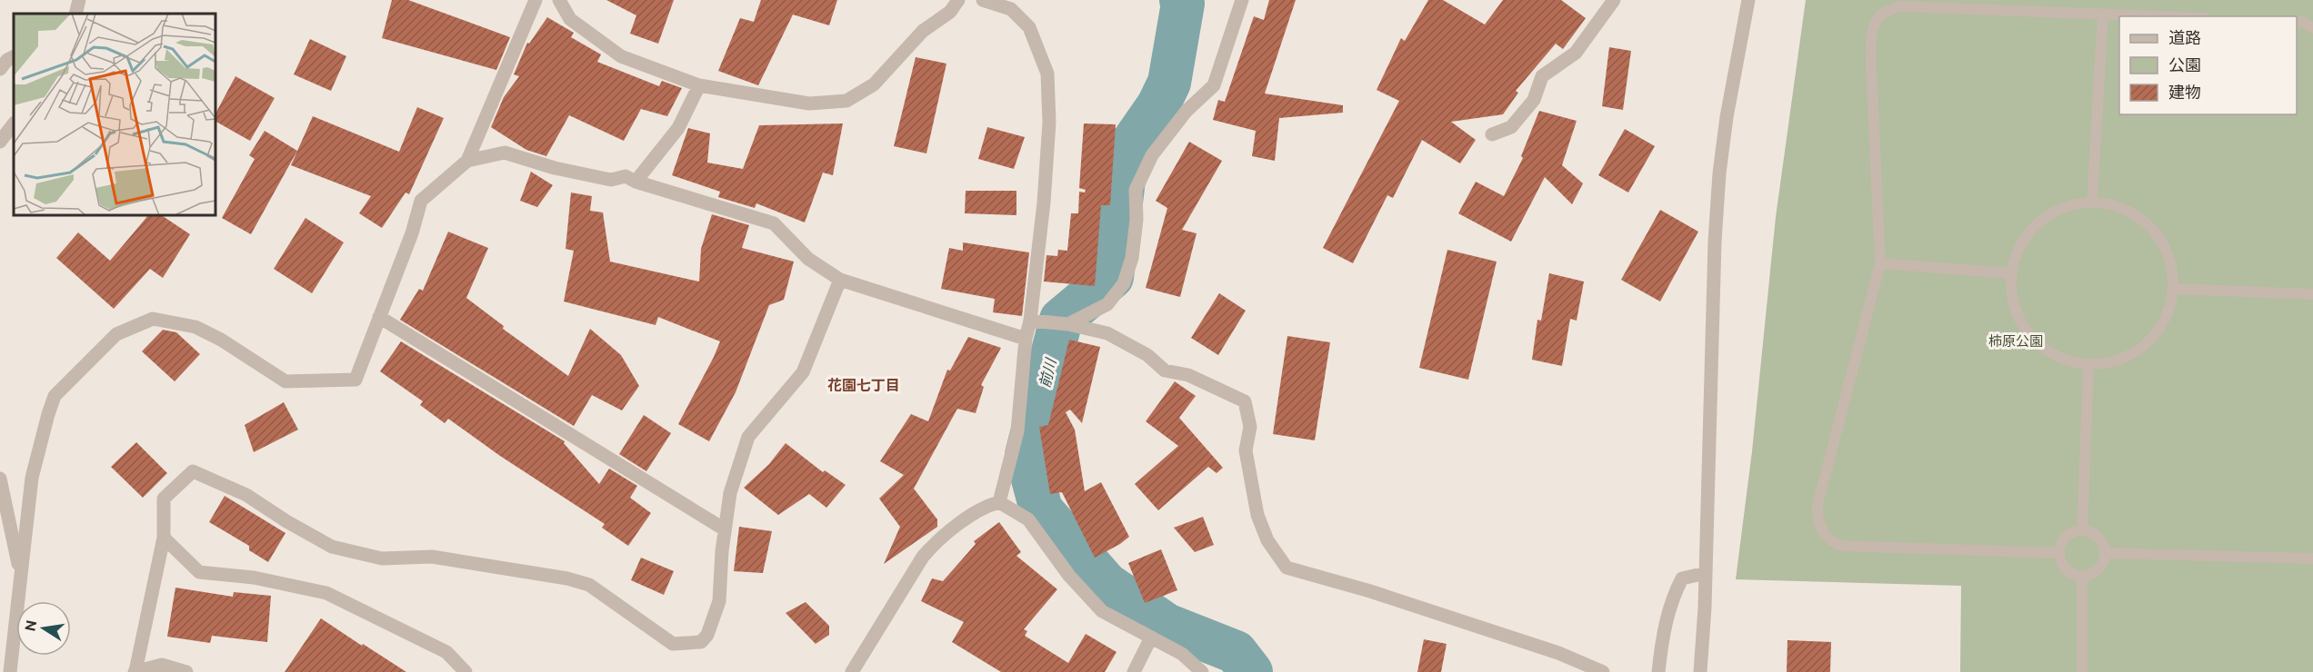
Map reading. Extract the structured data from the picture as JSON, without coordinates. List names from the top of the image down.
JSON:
{
  "districts": ["花園七丁目"],
  "water": ["前川"],
  "parks": ["柿原公園"],
  "legend": ["道路", "公園", "建物"],
  "north": "left"
}
